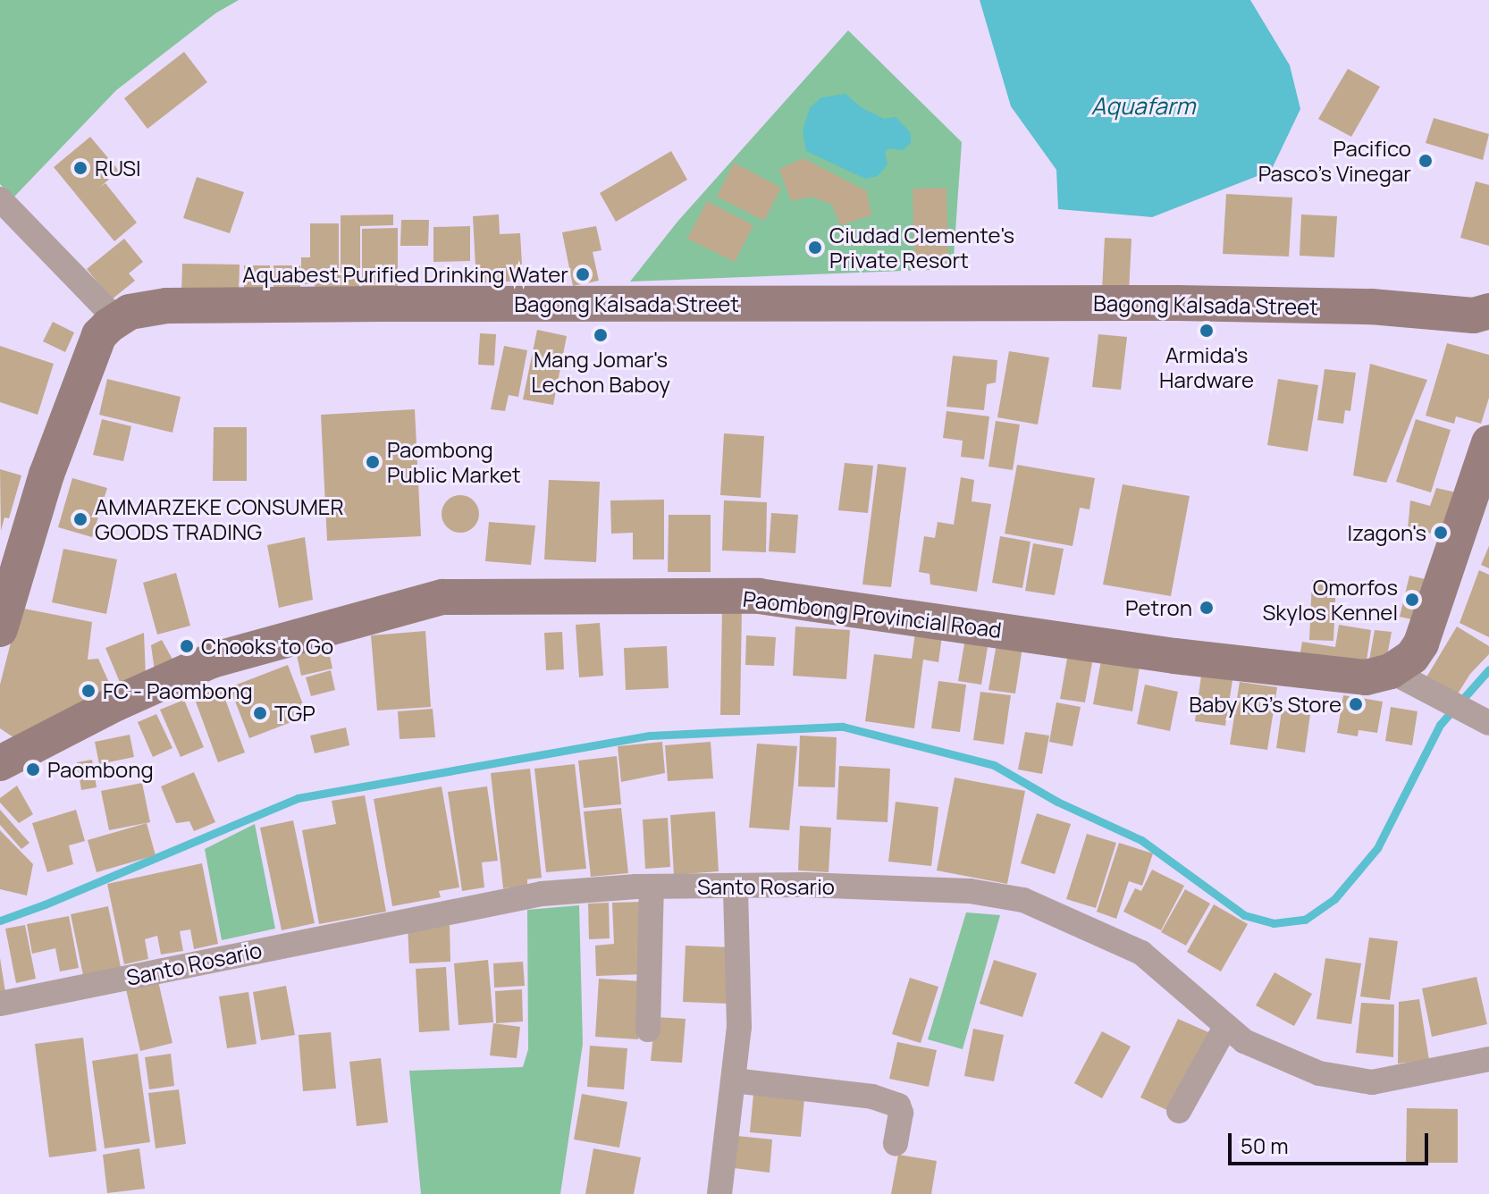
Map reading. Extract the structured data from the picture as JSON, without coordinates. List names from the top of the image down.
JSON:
{
  "streets": {
    "main road": ["Bagong Kalsada Street", "Paombong Provincial Road"],
    "street": ["Santo Rosario"]
  },
  "water": ["Aquafarm"],
  "places": [
    "Pacifico Pasco's Vinegar",
    "RUSI",
    "Ciudad Clemente's Private Resort",
    "Aquabest Purified Drinking Water",
    "Armida's Hardware",
    "Mang Jomar's Lechon Baboy",
    "Paombong Public Market",
    "AMMARZEKE CONSUMER GOODS TRADING",
    "Izagon's",
    "Omorfos Skylos Kennel",
    "Petron",
    "Chooks to Go",
    "FC - Paombong",
    "Baby KG's Store",
    "TGP",
    "Paombong"
  ],
  "scale_bar": "50 m"
}
